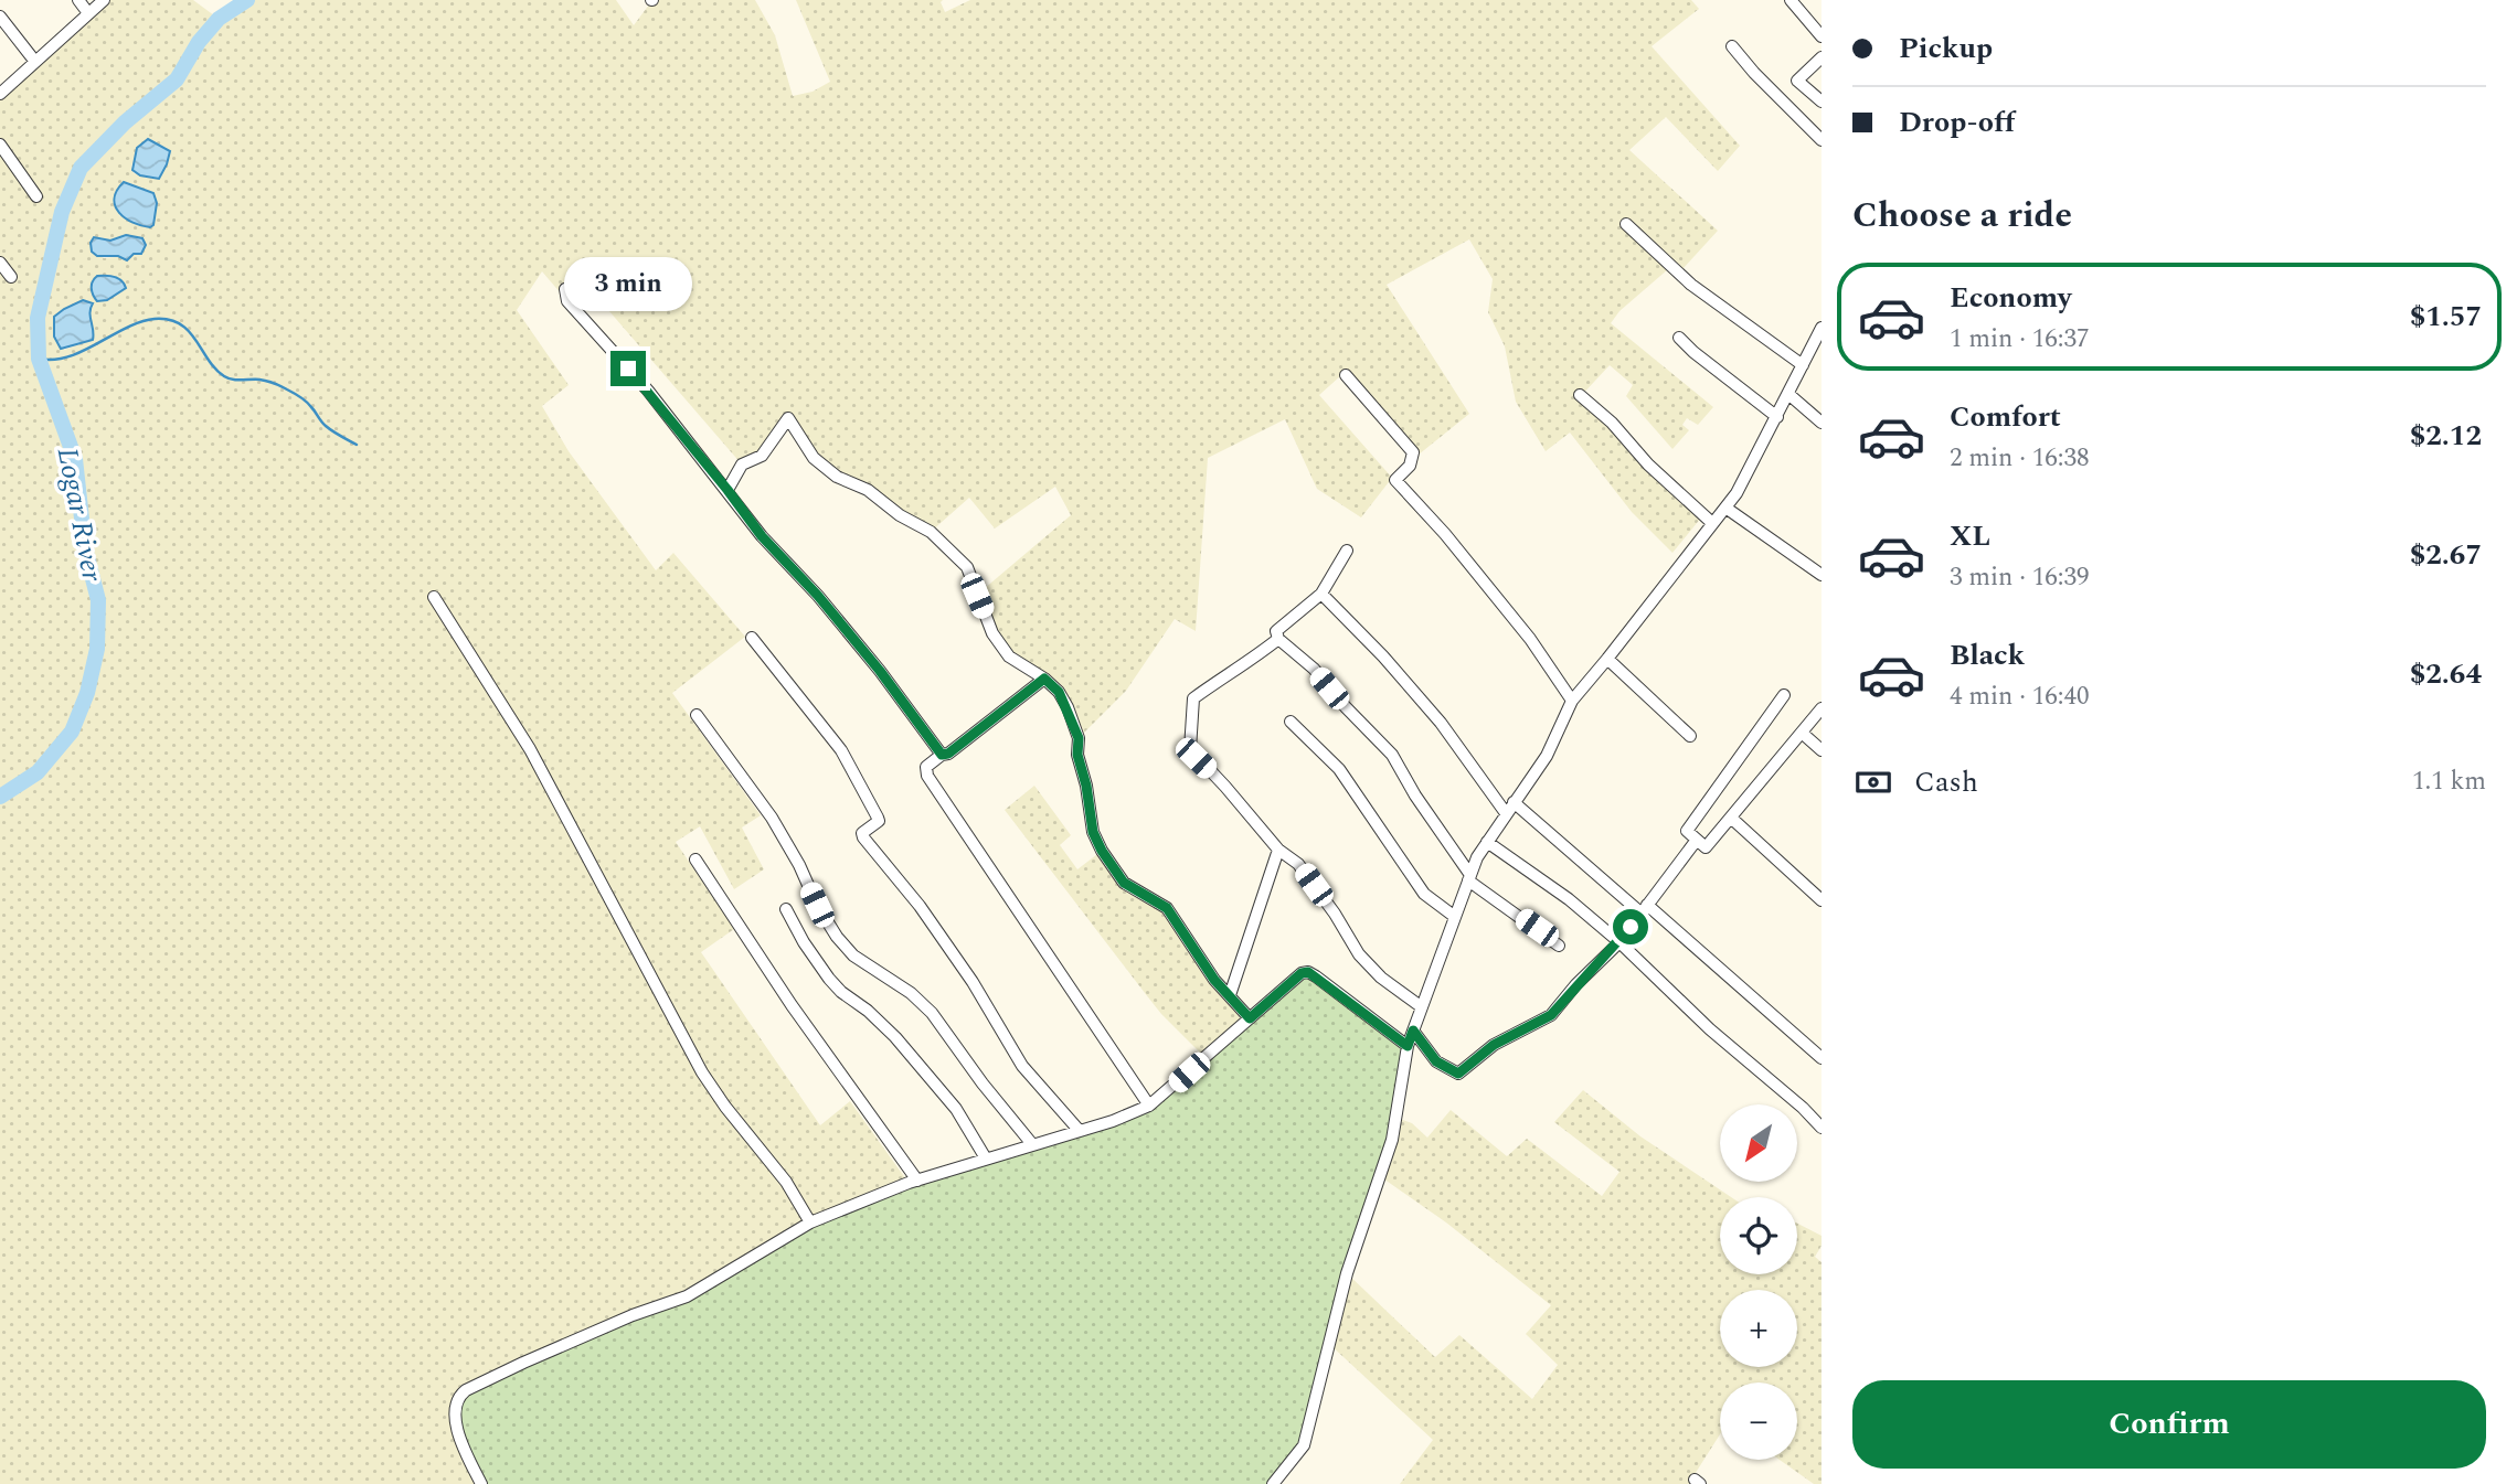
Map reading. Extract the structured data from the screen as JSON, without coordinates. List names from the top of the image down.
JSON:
{
  "water": ["Logar River"],
  "north": "bottom left",
  "page": {
    "banner": ["Pickup", "Drop-off"],
    "heading": "Choose a ride",
    "bubble": "3 min",
    "list": [
      {
        "name": "Economy",
        "note": "1 min · 16:37",
        "value": "$1.57"
      },
      {
        "name": "Comfort",
        "note": "2 min · 16:38",
        "value": "$2.12"
      },
      {
        "name": "XL",
        "note": "3 min · 16:39",
        "value": "$2.67"
      },
      {
        "name": "Black",
        "note": "4 min · 16:40",
        "value": "$2.64"
      }
    ],
    "pay": ["Cash", "1.1 km"],
    "map_buttons": ["+", "−"],
    "buttons": "Confirm"
  }
}
